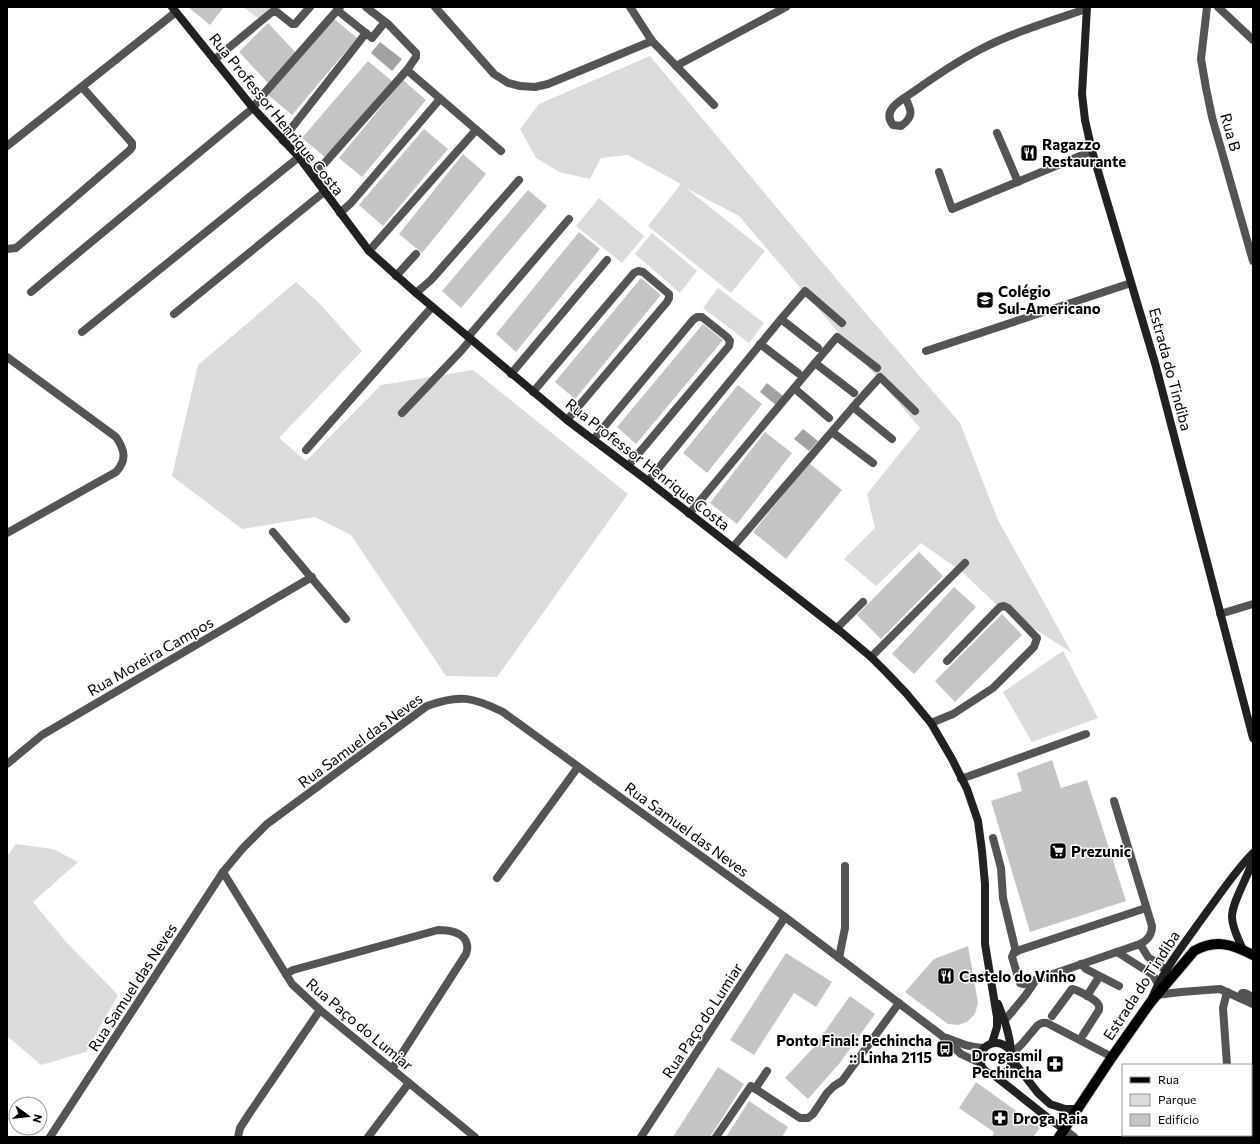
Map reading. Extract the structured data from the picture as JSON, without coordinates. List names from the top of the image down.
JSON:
{
  "streets": {
    "main road": ["Estrada do Tindiba"],
    "street": [
      "Rua Professor Henrique Costa",
      "Rua B",
      "Rua Moreira Campos",
      "Rua Samuel das Neves",
      "Rua Paço do Lumiar"
    ]
  },
  "crossings": [
    ["Rua Professor Henrique Costa", "Rua Samuel das Neves"],
    ["Rua Samuel das Neves", "Rua Paço do Lumiar"]
  ],
  "places": {
    "restaurant": ["Ragazzo Restaurante", "Castelo do Vinho"],
    "school or university": ["Colégio Sul-Americano"],
    "supermarket": ["Prezunic"],
    "bus stop": ["Ponto Final: Pechincha :: Linha 2115"],
    "pharmacy": ["Drogasmil Pechincha", "Droga Raia"]
  },
  "legend": ["Rua", "Parque", "Edifício"],
  "north": "right"
}
